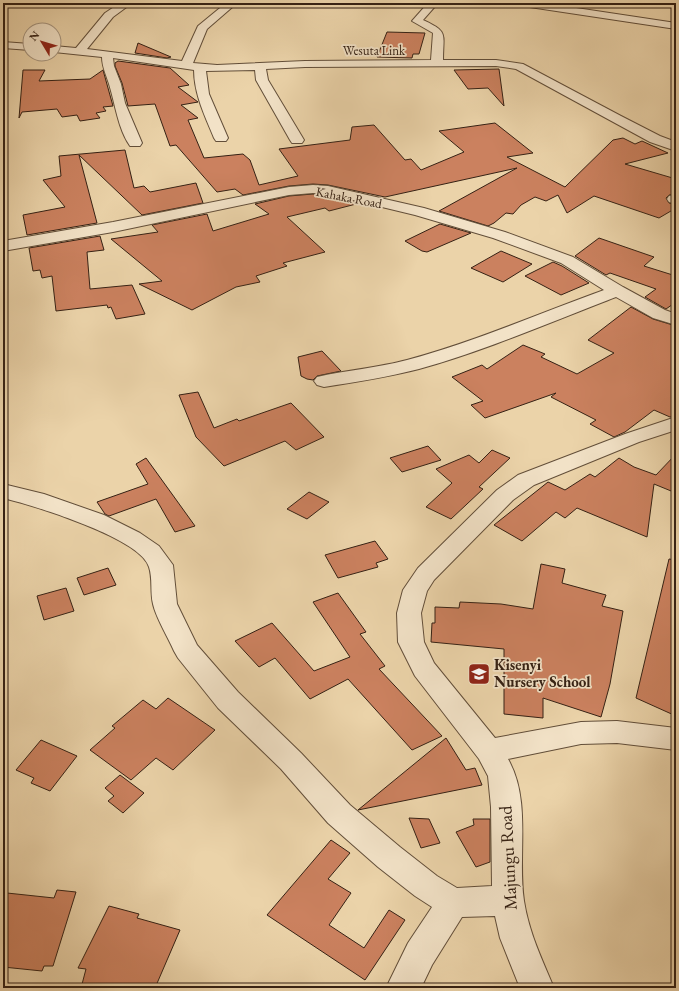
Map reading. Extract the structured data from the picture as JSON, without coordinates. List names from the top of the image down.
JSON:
{
  "streets": {
    "street": ["Wesuta Link", "Kahaka Road", "Majungu Road"]
  },
  "places": {
    "school or university": ["Kisenyi Nursery School"]
  },
  "north": "top left"
}
